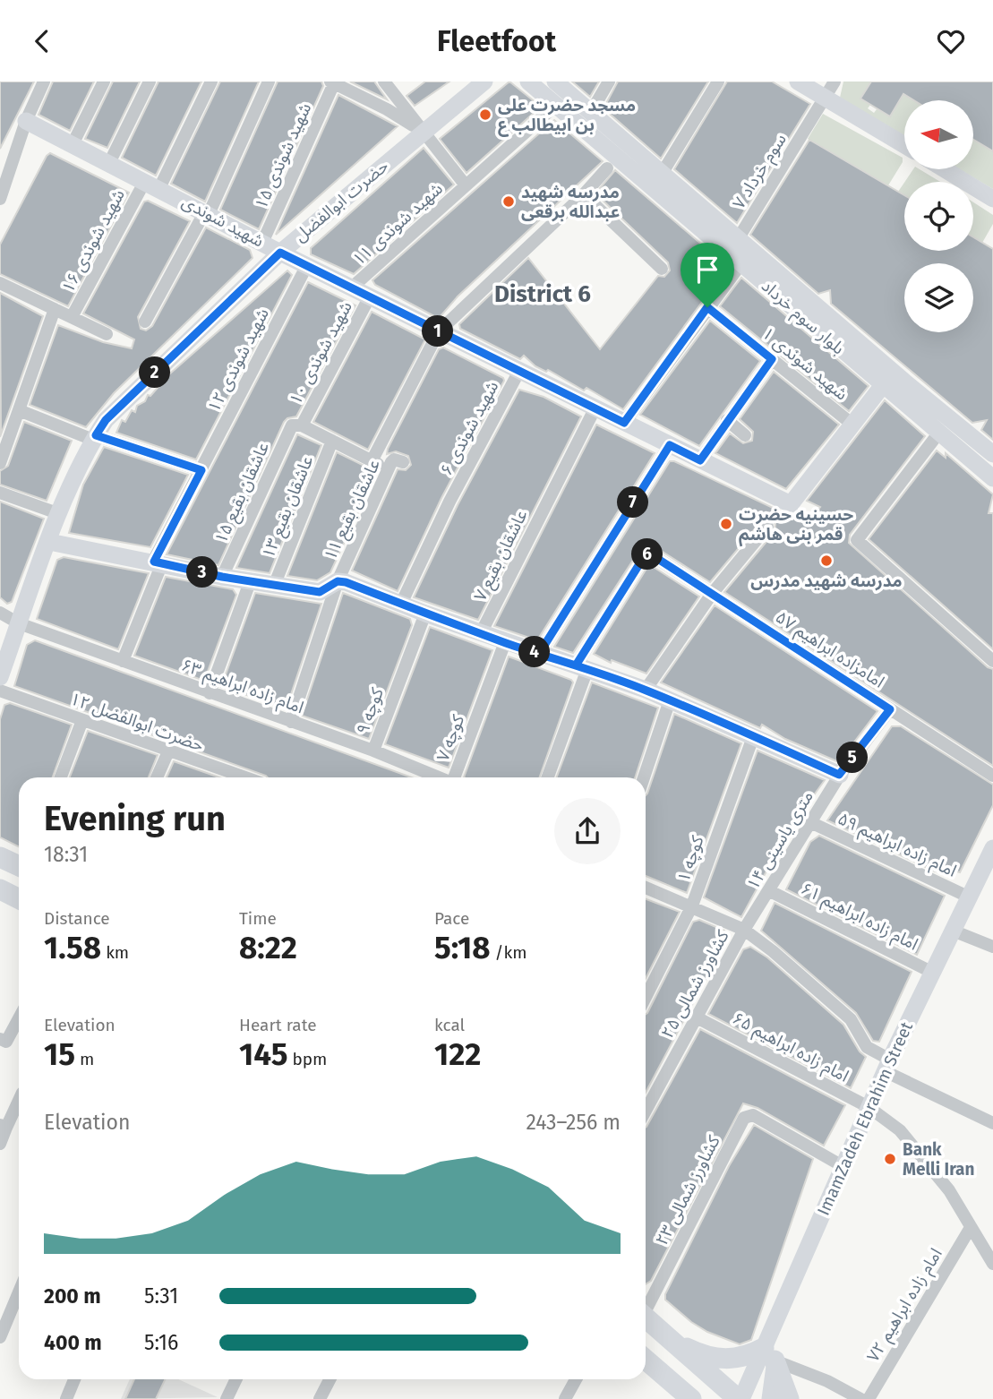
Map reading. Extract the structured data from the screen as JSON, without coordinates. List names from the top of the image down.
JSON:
{
  "streets": {
    "street": [
      "شهید شوندی ۱۵",
      "سوم خرداد ۷",
      "حضرت ابوالفضل",
      "شهید شوندی",
      "شهید شوندی ۱۱",
      "شهید شوندی ۱۶",
      "بلوار سوم خرداد",
      "شهید شوندی ۱۰",
      "شهید شوندی ۱۲",
      "شهید شوندی ۱",
      "شهید شوندی ۶",
      "عاشقان بقیع ۱۵",
      "عاشقان بقیع ۱۳",
      "عاشقان بقیع ۱۱",
      "عاشقان بقیع ۷",
      "امامزاده ابراهیم ۵۷",
      "امام زاده ابراهیم ۶۳",
      "کوچه ۹",
      "حضرت ابوالفضل ۱۲",
      "کوچه ۷",
      "۱۴ متری یاسینی",
      "امام زاده ابراهیم ۵۹",
      "کوچه ۱",
      "امام زاده ابراهیم ۶۱",
      "کشاورز شمالی ۲۵",
      "امام زاده ابراهیم ۶۵",
      "ImamZadeh Ebrahim Street",
      "کشاورز شمالی ۲۳",
      "امام زاده ابراهیم ۷۲"
    ]
  },
  "crossings": [
    ["شهید شوندی ۱۵", "شهید شوندی"],
    ["سوم خرداد ۷", "بلوار سوم خرداد"],
    ["حضرت ابوالفضل", "شهید شوندی"],
    ["حضرت ابوالفضل", "امام زاده ابراهیم ۶۳"],
    ["شهید شوندی", "شهید شوندی ۱۱"],
    ["شهید شوندی", "شهید شوندی ۱۶"],
    ["شهید شوندی", "شهید شوندی ۱۰"],
    ["شهید شوندی", "شهید شوندی ۱۲"],
    ["شهید شوندی", "شهید شوندی ۱"],
    ["شهید شوندی", "شهید شوندی ۶"],
    ["شهید شوندی", "عاشقان بقیع ۷"],
    ["شهید شوندی ۱۱", "بلوار سوم خرداد"],
    ["شهید شوندی ۱۰", "عاشقان بقیع ۱۵"],
    ["شهید شوندی ۱۲", "امام زاده ابراهیم ۶۳"],
    ["عاشقان بقیع ۱۱", "امام زاده ابراهیم ۶۳"],
    ["امامزاده ابراهیم ۵۷", "۱۴ متری یاسینی"],
    ["امام زاده ابراهیم ۶۳", "کوچه ۹"],
    ["۱۴ متری یاسینی", "امام زاده ابراهیم ۵۹"],
    ["۱۴ متری یاسینی", "امام زاده ابراهیم ۶۱"],
    ["۱۴ متری یاسینی", "کشاورز شمالی ۲۵"],
    ["امام زاده ابراهیم ۵۹", "ImamZadeh Ebrahim Street"],
    ["امام زاده ابراهیم ۶۱", "ImamZadeh Ebrahim Street"],
    ["کشاورز شمالی ۲۵", "امام زاده ابراهیم ۶۵"],
    ["امام زاده ابراهیم ۶۵", "ImamZadeh Ebrahim Street"],
    ["امام زاده ابراهیم ۶۵", "امام زاده ابراهیم ۷۲"],
    ["ImamZadeh Ebrahim Street", "کشاورز شمالی ۲۳"]
  ],
  "districts": ["District 6"],
  "places": [
    "مسجد حضرت علی بن ابیطالب ع",
    "مدرسه شهید عبدالله برقعی",
    "حسینیه حضرت قمر بنی هاشم",
    "مدرسه شهید مدرس",
    "Bank Melli Iran"
  ],
  "north": "left",
  "page": {
    "header": "Fleetfoot",
    "pins": [
      "1",
      "2",
      "7",
      "6",
      "3",
      "4",
      "5"
    ],
    "heading": ["Evening run", "18:31"],
    "stats": [
      ["Distance", "1.58 km"],
      ["Time", "8:22"],
      ["Pace", "5:18 /km"],
      ["Elevation", "15 m"],
      ["Heart rate", "145 bpm"],
      ["kcal", "122"]
    ],
    "chart": ["Elevation", "243–256 m"],
    "list": [
      {
        "name": "200 m",
        "note": "5:31"
      },
      {
        "name": "400 m",
        "note": "5:16"
      }
    ]
  }
}
